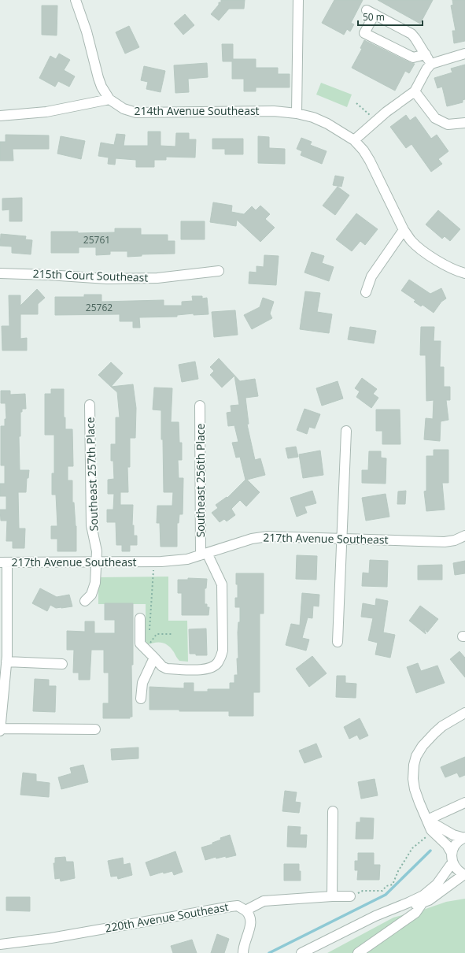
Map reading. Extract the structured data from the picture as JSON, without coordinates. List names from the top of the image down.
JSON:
{
  "streets": {
    "street": [
      "214th Avenue Southeast",
      "215th Court Southeast",
      "Southeast 257th Place",
      "Southeast 256th Place",
      "217th Avenue Southeast",
      "220th Avenue Southeast"
    ]
  },
  "crossings": [
    ["Southeast 257th Place", "217th Avenue Southeast"],
    ["Southeast 256th Place", "217th Avenue Southeast"]
  ],
  "house_numbers": ["25761", "25762"],
  "scale_bar": "50 m"
}
